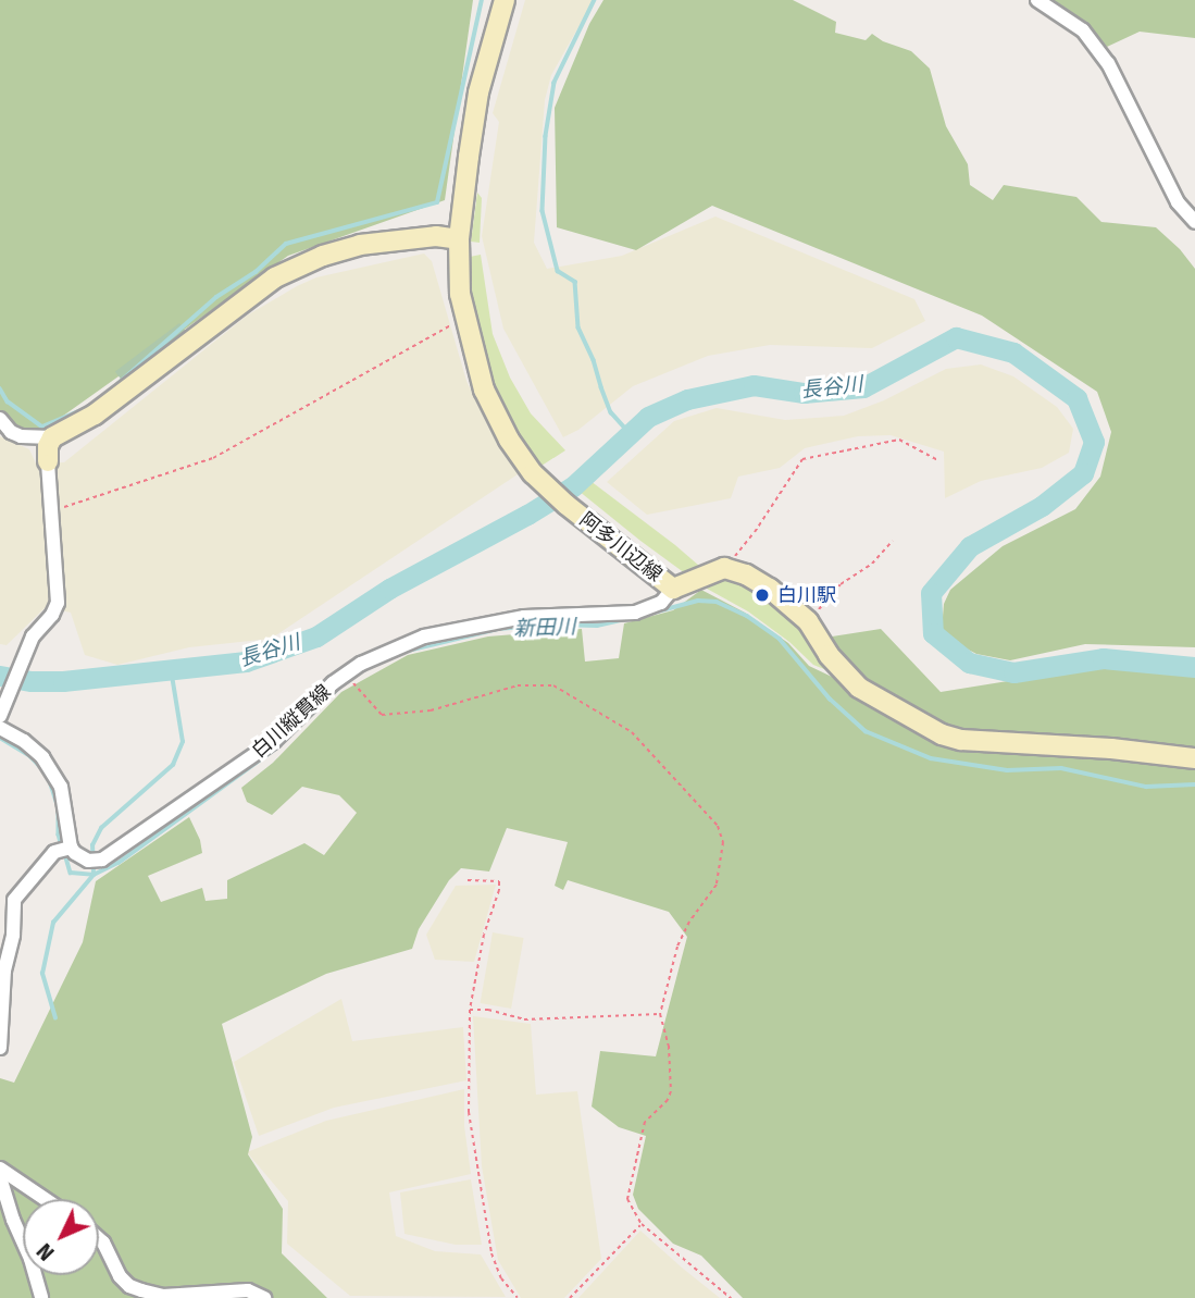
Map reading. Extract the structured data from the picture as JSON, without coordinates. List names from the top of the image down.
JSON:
{
  "streets": {
    "main road": ["阿多川辺線"],
    "street": ["白川縦貫線"]
  },
  "crossings": [
    ["阿多川辺線", "白川縦貫線"]
  ],
  "water": ["長谷川", "新田川"],
  "places": ["白川駅"],
  "north": "bottom left"
}
